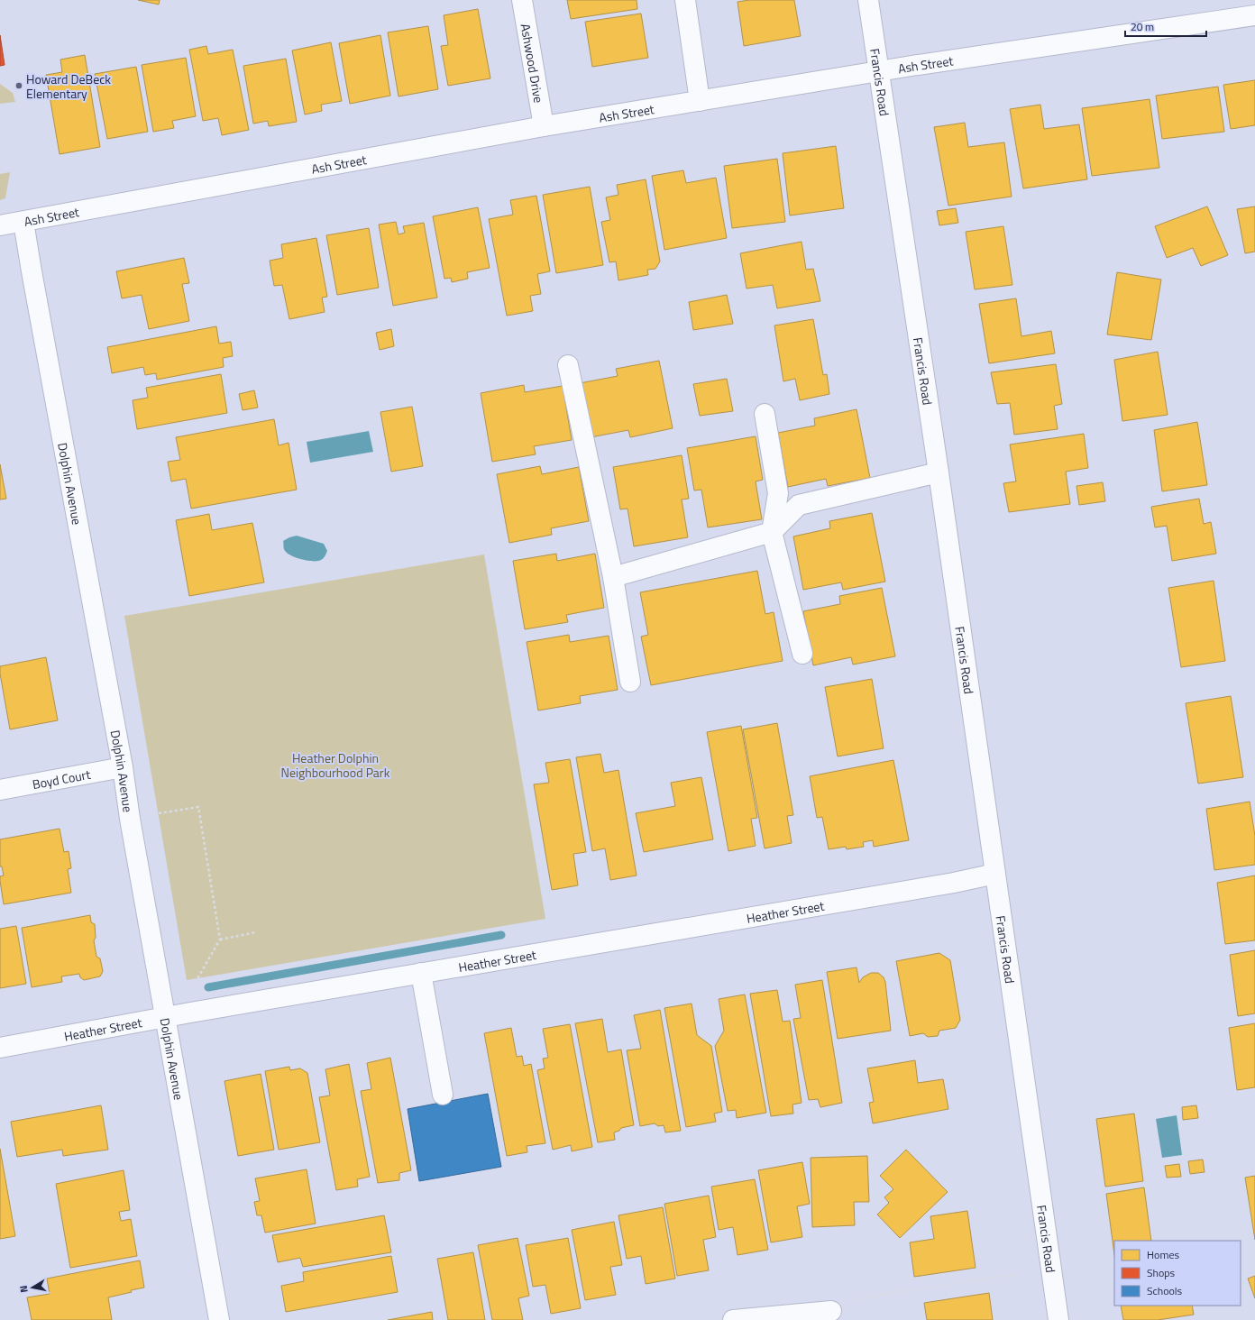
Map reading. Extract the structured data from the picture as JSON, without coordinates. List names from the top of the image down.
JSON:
{
  "streets": {
    "street": [
      "Ashwood Drive",
      "Ash Street",
      "Francis Road",
      "Dolphin Avenue",
      "Boyd Court",
      "Heather Street"
    ]
  },
  "crossings": [
    ["Ashwood Drive", "Ash Street"],
    ["Ash Street", "Francis Road"],
    ["Ash Street", "Dolphin Avenue"],
    ["Francis Road", "Heather Street"],
    ["Dolphin Avenue", "Boyd Court"],
    ["Dolphin Avenue", "Heather Street"]
  ],
  "parks": ["Heather Dolphin Neighbourhood Park"],
  "places": ["Howard DeBeck Elementary"],
  "legend": ["Homes", "Shops", "Schools"],
  "scale_bar": "20 m",
  "north": "left"
}
